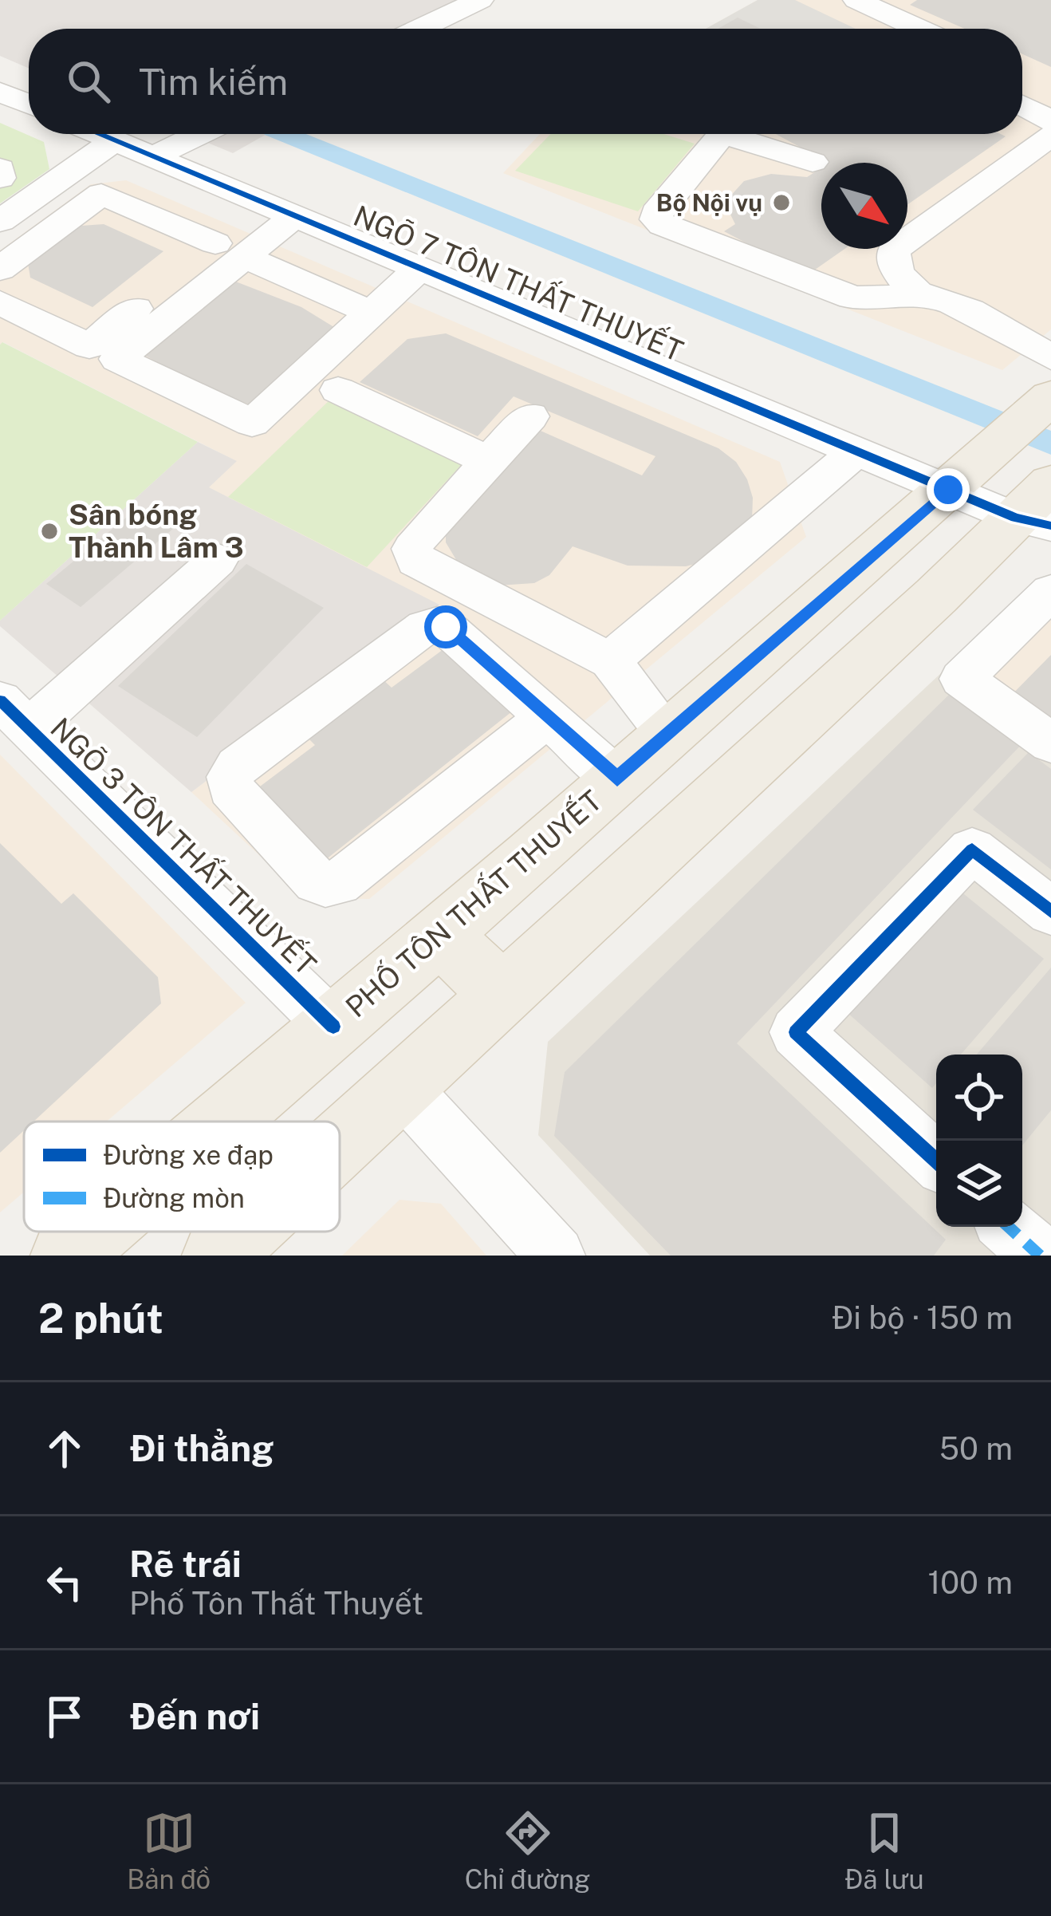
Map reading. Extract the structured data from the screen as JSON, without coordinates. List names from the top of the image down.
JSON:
{
  "streets": {
    "main road": ["PHỐ TÔN THẤT THUYẾT"],
    "street": ["NGÕ 7 TÔN THẤT THUYẾT", "NGÕ 3 TÔN THẤT THUYẾT"]
  },
  "crossings": [
    ["NGÕ 7 TÔN THẤT THUYẾT", "PHỐ TÔN THẤT THUYẾT"],
    ["NGÕ 3 TÔN THẤT THUYẾT", "PHỐ TÔN THẤT THUYẾT"]
  ],
  "places": ["Bộ Nội vụ", "Sân bóng Thành Lâm 3"],
  "legend": ["Đường xe đạp", "Đường mòn"],
  "north": "bottom right",
  "page": {
    "search": "Tìm kiếm",
    "heading": ["2 phút", "Đi bộ · 150 m"],
    "list": [
      ["Đi thẳng", "50 m"],
      ["Rẽ trái", "Phố Tôn Thất Thuyết", "100 m"],
      "Đến nơi"
    ],
    "nav": ["Bản đồ", "Chỉ đường", "Đã lưu"]
  }
}
